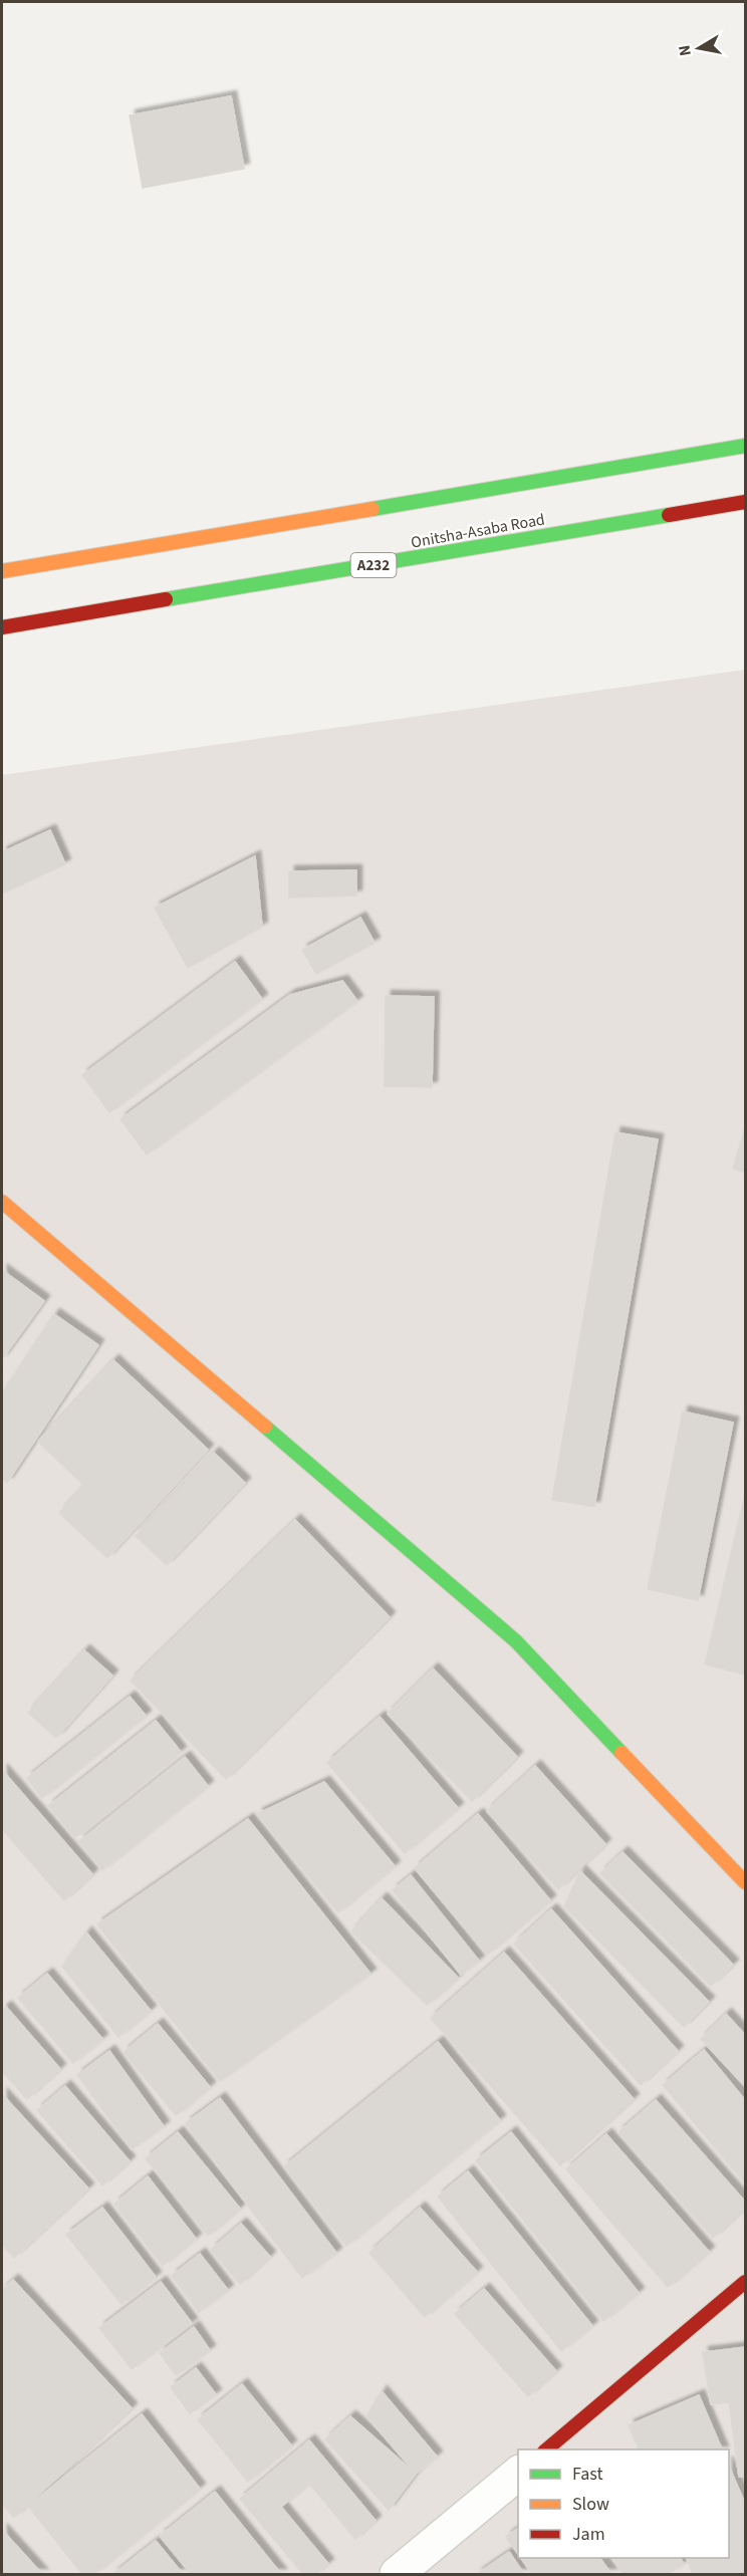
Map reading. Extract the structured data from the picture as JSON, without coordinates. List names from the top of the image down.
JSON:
{
  "streets": {
    "main road": ["Onitsha-Asaba Road", "A232"]
  },
  "legend": ["Fast", "Slow", "Jam"],
  "north": "left"
}
